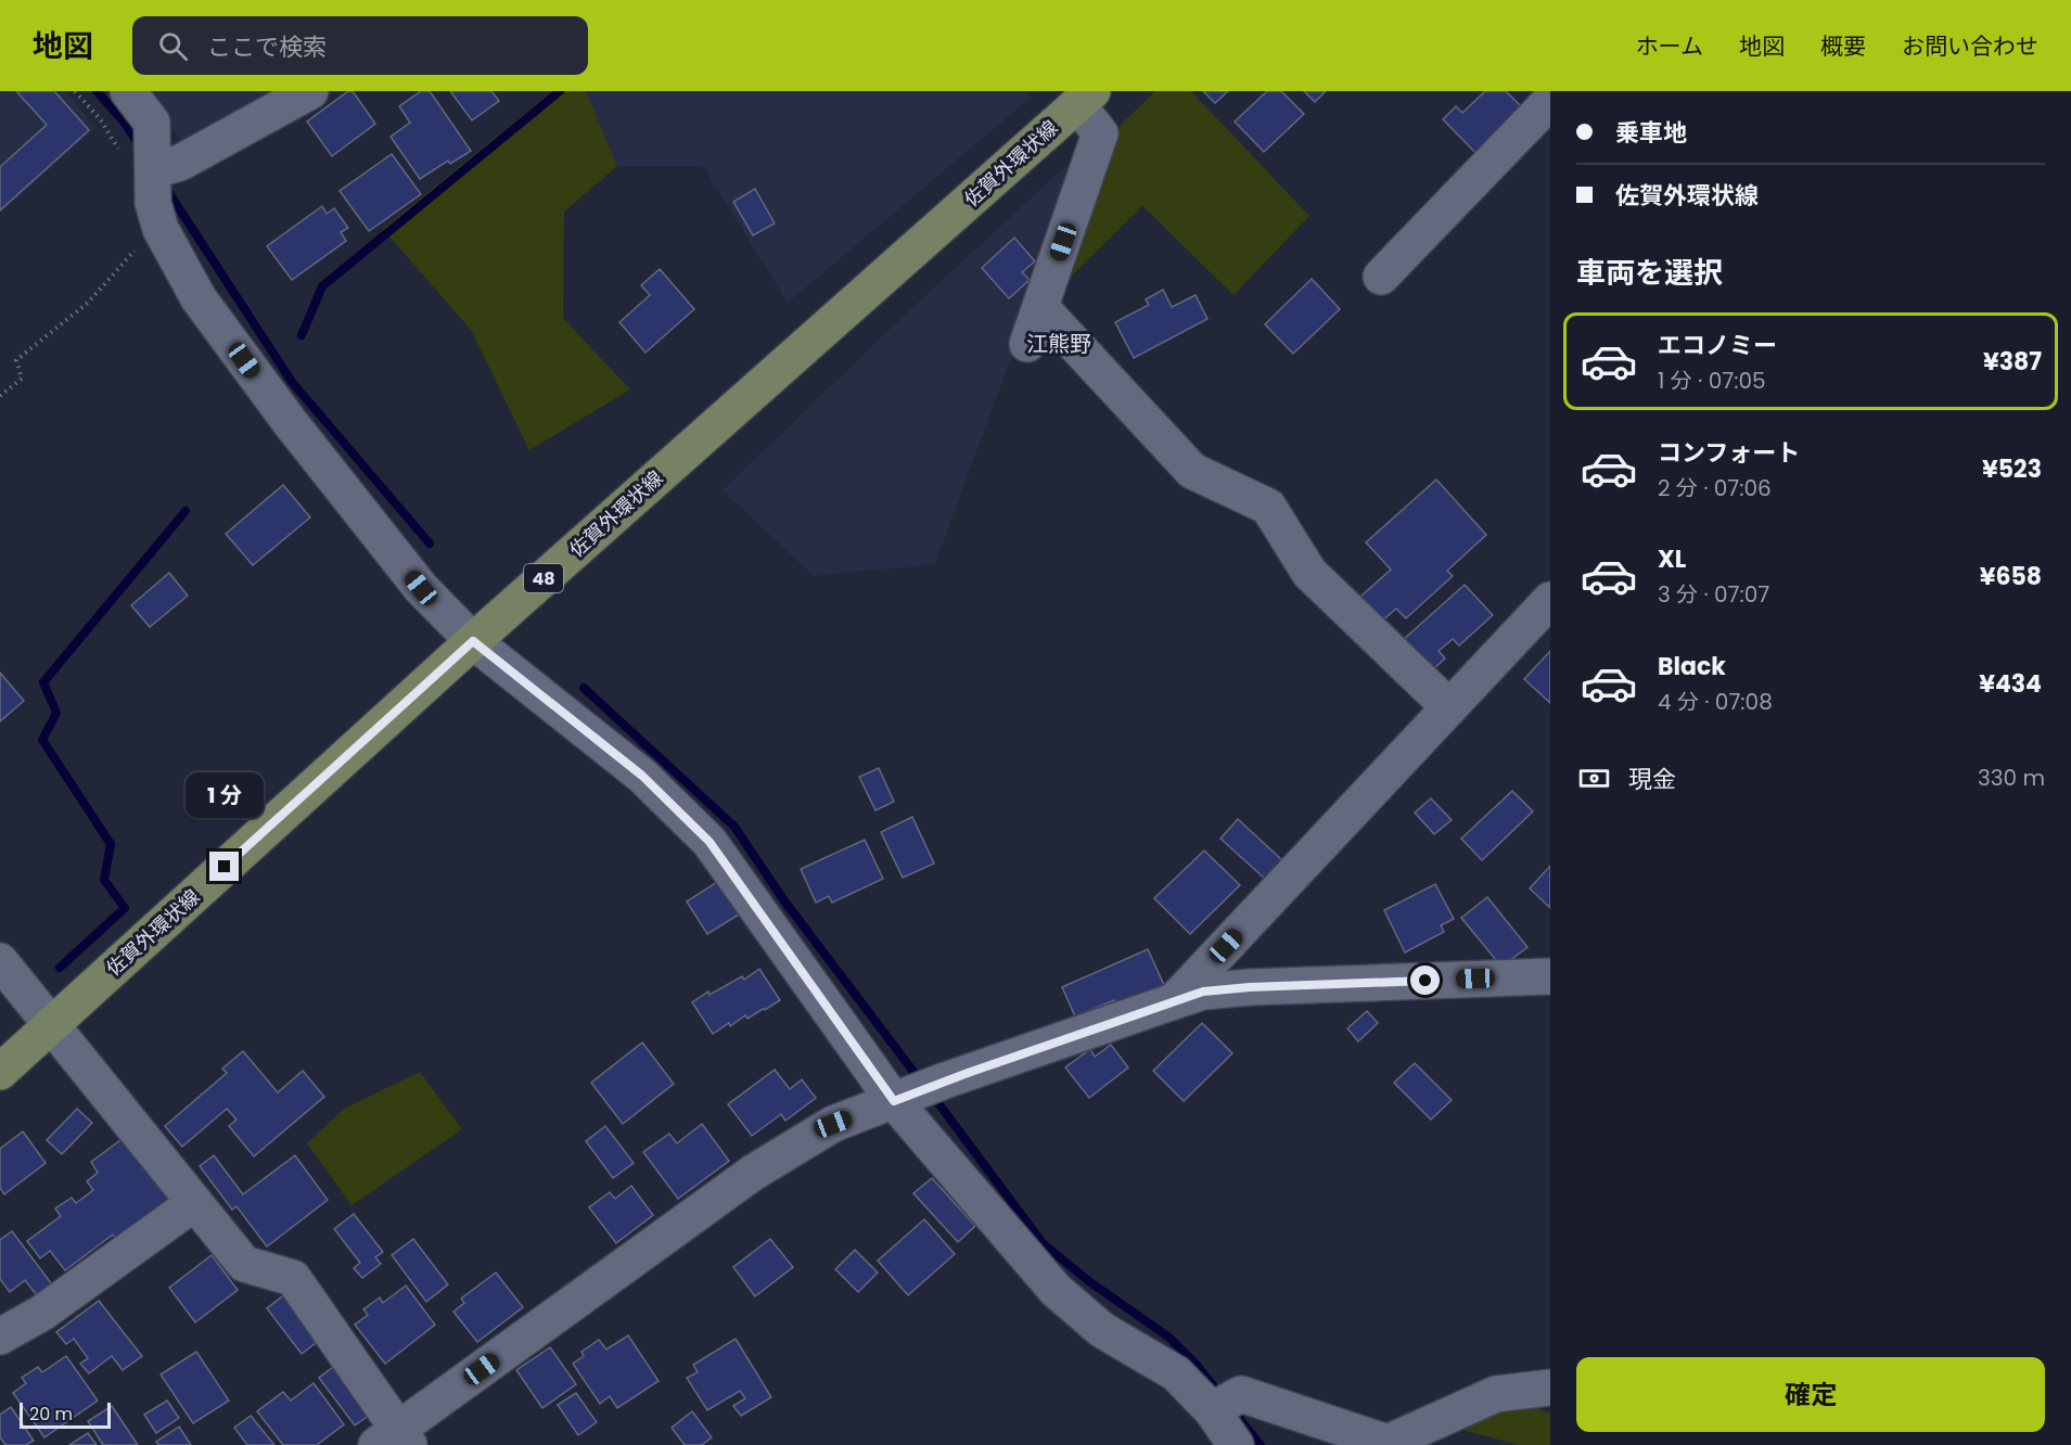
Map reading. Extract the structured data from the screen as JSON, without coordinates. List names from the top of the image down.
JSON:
{
  "streets": {
    "main road": ["佐賀外環状線", "48"]
  },
  "districts": ["江熊野"],
  "scale_bar": "20 m",
  "page": {
    "header": "地図",
    "search": "ここで検索",
    "nav": [
      "ホーム",
      "地図",
      "概要",
      "お問い合わせ"
    ],
    "banner": ["乗車地", "佐賀外環状線"],
    "heading": "車両を選択",
    "list": [
      {
        "name": "エコノミー",
        "note": "1 分 · 07:05",
        "value": "¥387"
      },
      {
        "name": "コンフォート",
        "note": "2 分 · 07:06",
        "value": "¥523"
      },
      {
        "name": "XL",
        "note": "3 分 · 07:07",
        "value": "¥658"
      },
      {
        "name": "Black",
        "note": "4 分 · 07:08",
        "value": "¥434"
      }
    ],
    "pay": ["現金", "330 m"],
    "bubble": "1 分",
    "buttons": "確定",
    "scale": "20 m"
  }
}
